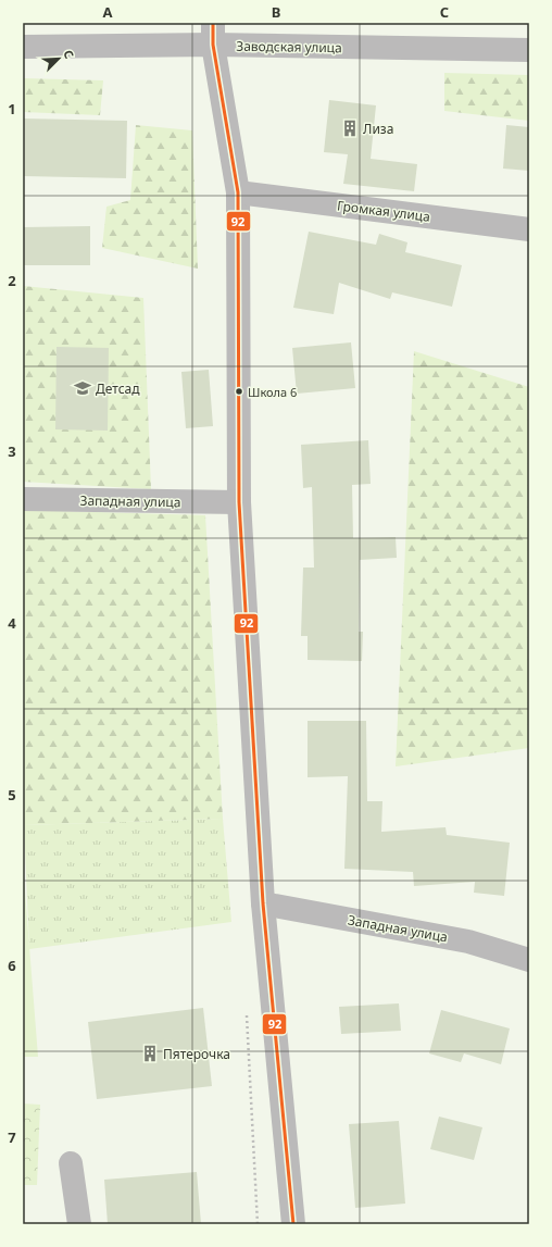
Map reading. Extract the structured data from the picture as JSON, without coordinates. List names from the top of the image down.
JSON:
{
  "streets": {
    "street": ["Заводская улица", "Громкая улица", "Западная улица"]
  },
  "places": {
    "building": ["Лиза", "Пятерочка"],
    "school or university": ["Детсад"],
    "other": ["Школа 6"]
  },
  "lines": ["transit line 92"],
  "north": "top right",
  "grid": {
    "columns": ["A", "B", "C"],
    "rows": [
      "1",
      "2",
      "3",
      "4",
      "5",
      "6",
      "7"
    ]
  }
}
